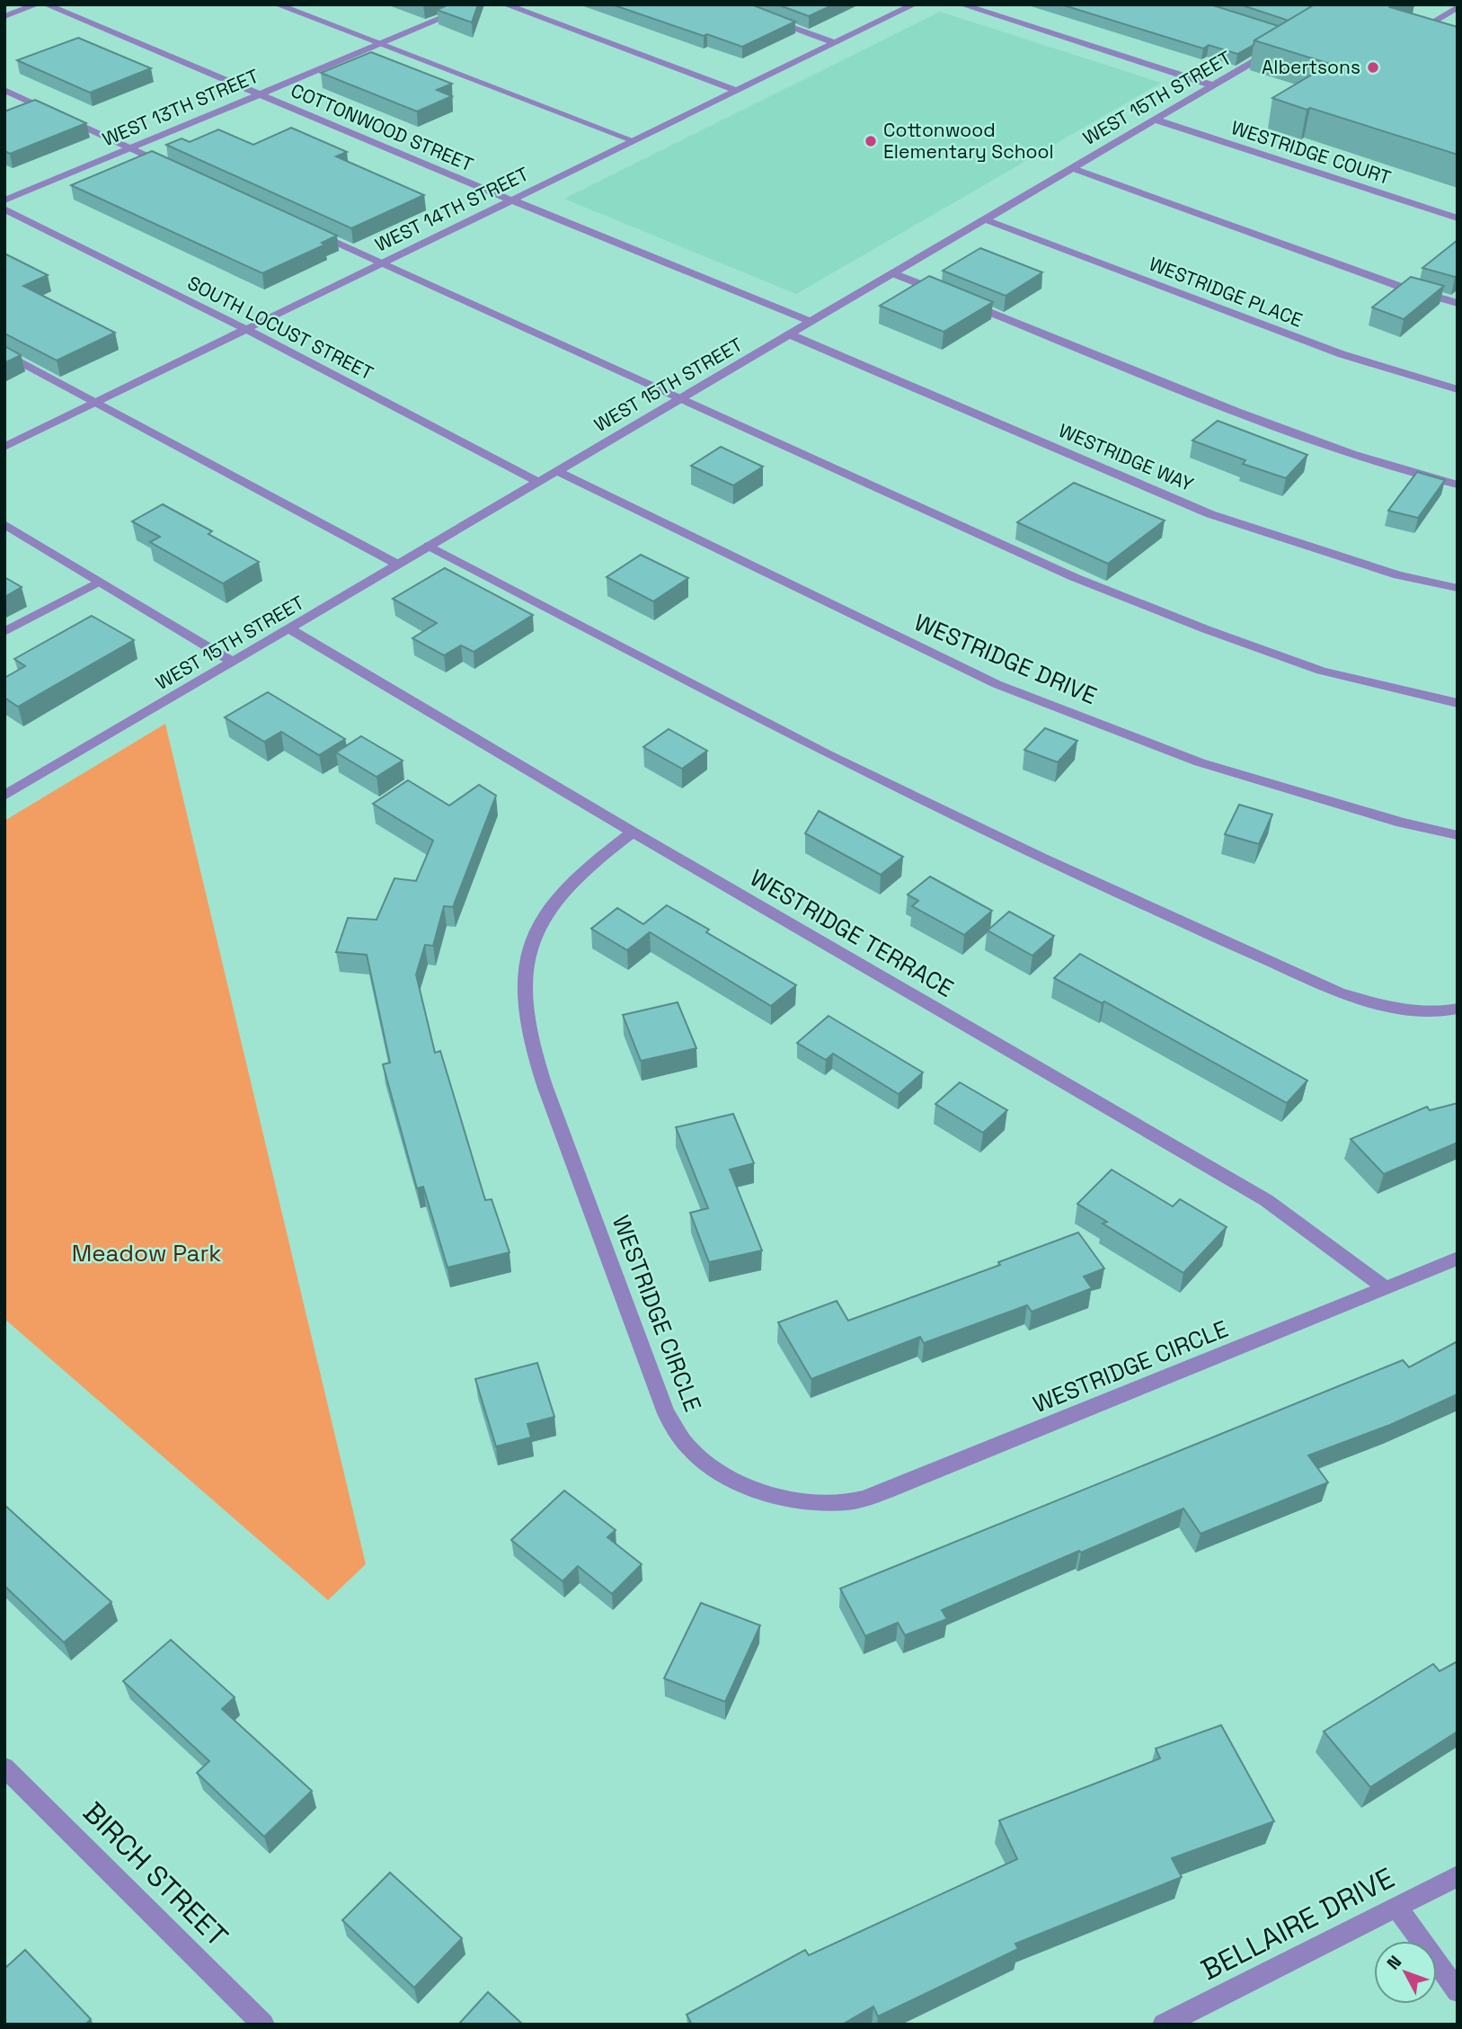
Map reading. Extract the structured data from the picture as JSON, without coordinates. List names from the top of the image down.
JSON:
{
  "streets": {
    "street": [
      "WEST 15TH STREET",
      "WEST 13TH STREET",
      "COTTONWOOD STREET",
      "WESTRIDGE COURT",
      "WEST 14TH STREET",
      "WESTRIDGE PLACE",
      "SOUTH LOCUST STREET",
      "WESTRIDGE WAY",
      "WESTRIDGE DRIVE",
      "WESTRIDGE TERRACE",
      "WESTRIDGE CIRCLE",
      "BIRCH STREET",
      "BELLAIRE DRIVE"
    ]
  },
  "crossings": [
    ["WEST 15TH STREET", "COTTONWOOD STREET"],
    ["WEST 15TH STREET", "WESTRIDGE COURT"],
    ["WEST 15TH STREET", "WESTRIDGE PLACE"],
    ["WEST 15TH STREET", "SOUTH LOCUST STREET"],
    ["WEST 15TH STREET", "WESTRIDGE WAY"],
    ["WEST 15TH STREET", "WESTRIDGE DRIVE"],
    ["WEST 15TH STREET", "WESTRIDGE TERRACE"],
    ["WEST 13TH STREET", "COTTONWOOD STREET"],
    ["COTTONWOOD STREET", "WEST 14TH STREET"],
    ["WEST 14TH STREET", "SOUTH LOCUST STREET"],
    ["WESTRIDGE TERRACE", "WESTRIDGE CIRCLE"]
  ],
  "parks": ["Meadow Park"],
  "places": ["Albertsons", "Cottonwood Elementary School"],
  "north": "top left"
}
